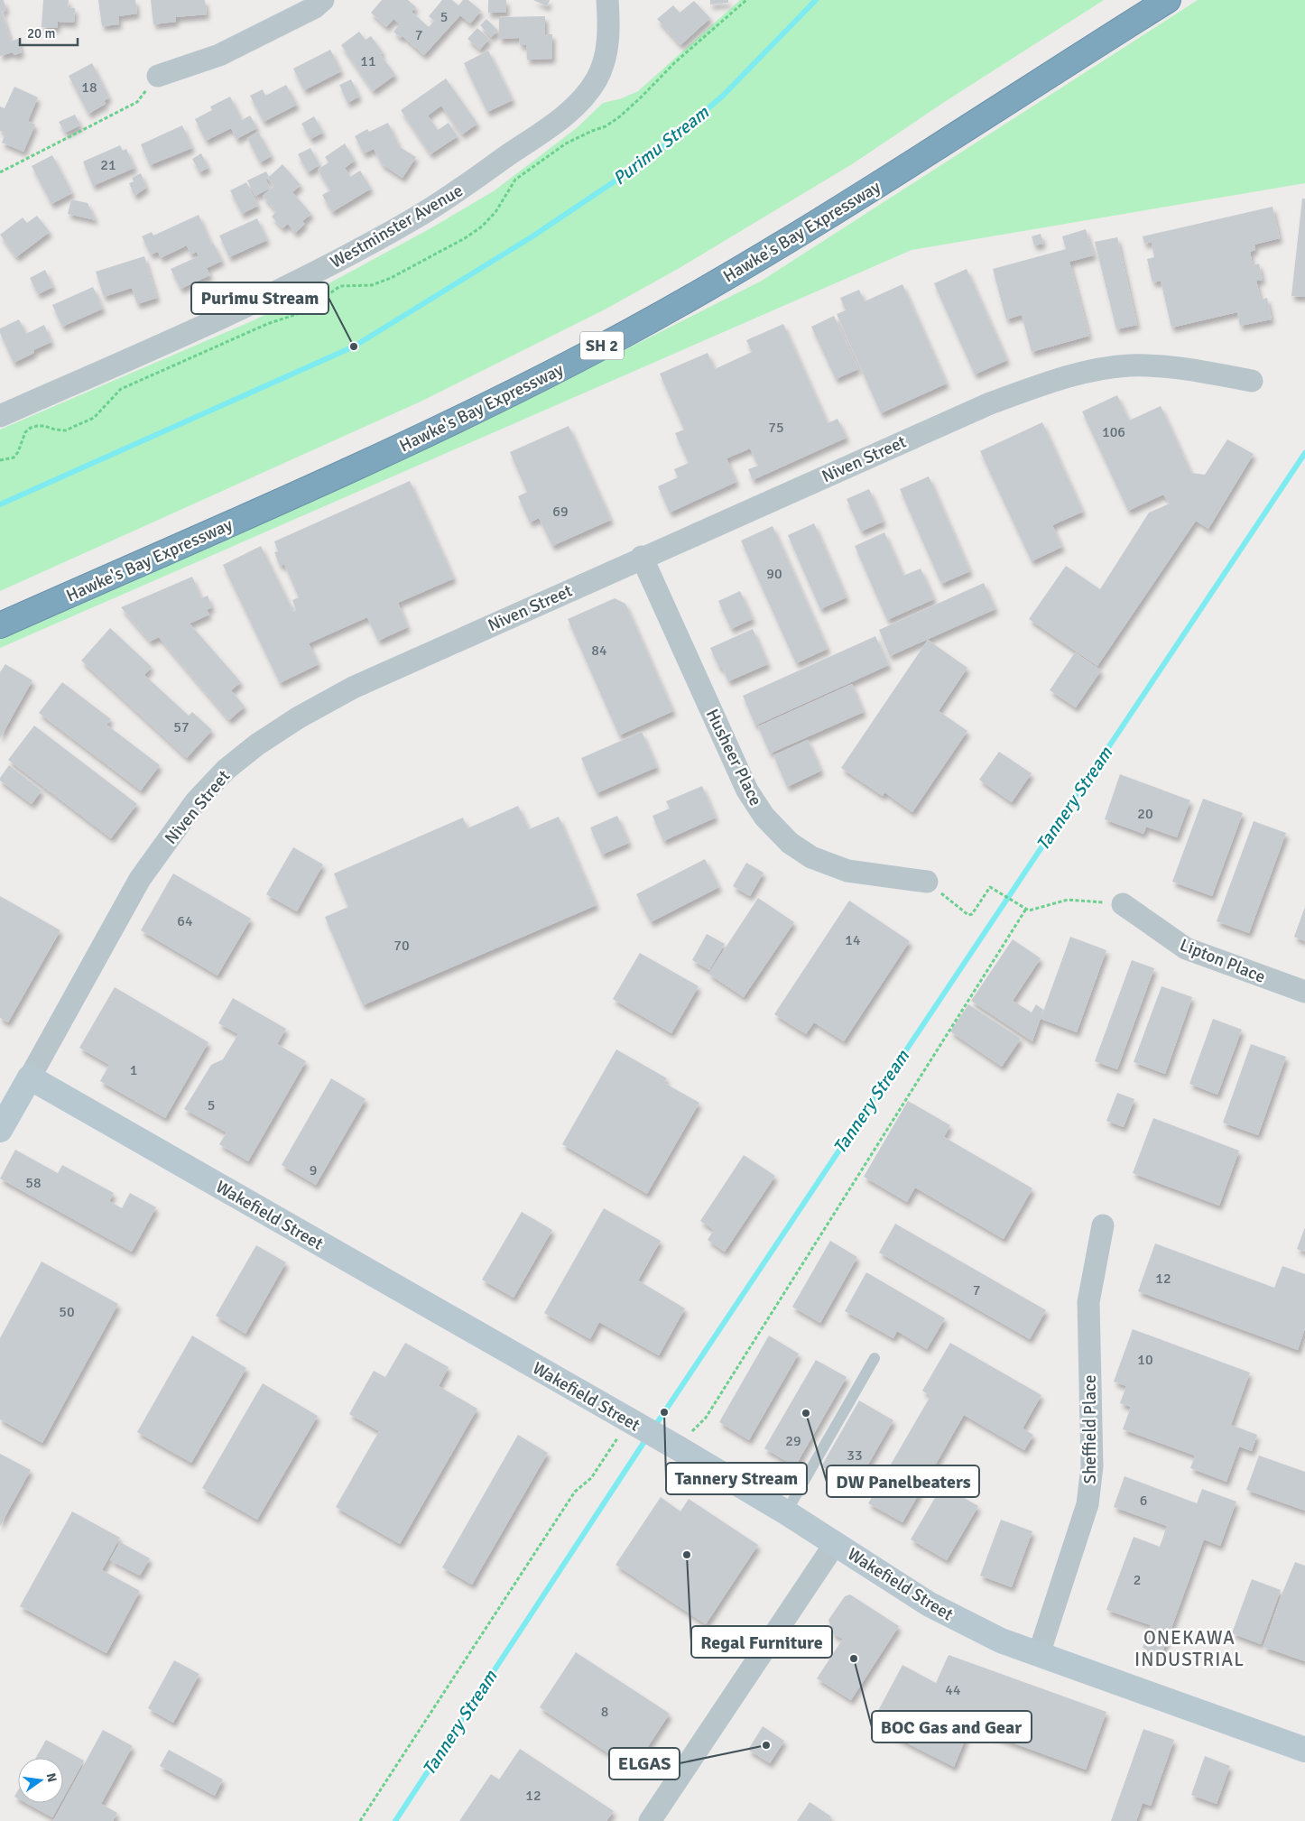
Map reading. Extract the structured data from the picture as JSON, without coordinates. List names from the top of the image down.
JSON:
{
  "streets": {
    "highway": ["Hawke's Bay Expressway", "SH 2"],
    "street": [
      "Westminster Avenue",
      "Niven Street",
      "Husheer Place",
      "Lipton Place",
      "Wakefield Street",
      "Sheffield Place"
    ]
  },
  "crossings": [
    ["Niven Street", "Husheer Place"],
    ["Niven Street", "Wakefield Street"],
    ["Wakefield Street", "Sheffield Place"]
  ],
  "districts": ["ONEKAWA INDUSTRIAL"],
  "water": ["Purimu Stream", "Tannery Stream"],
  "places": [
    "Purimu Stream",
    "Tannery Stream",
    "DW Panelbeaters",
    "Regal Furniture",
    "BOC Gas and Gear",
    "ELGAS"
  ],
  "house_numbers": [
    "5",
    "7",
    "11",
    "18",
    "21",
    "75",
    "106",
    "69",
    "90",
    "84",
    "57",
    "20",
    "64",
    "14",
    "70",
    "1",
    "5",
    "9",
    "58",
    "12",
    "7",
    "50",
    "10",
    "29",
    "33",
    "6",
    "2",
    "44",
    "8",
    "12"
  ],
  "scale_bar": "20 m",
  "north": "right"
}
